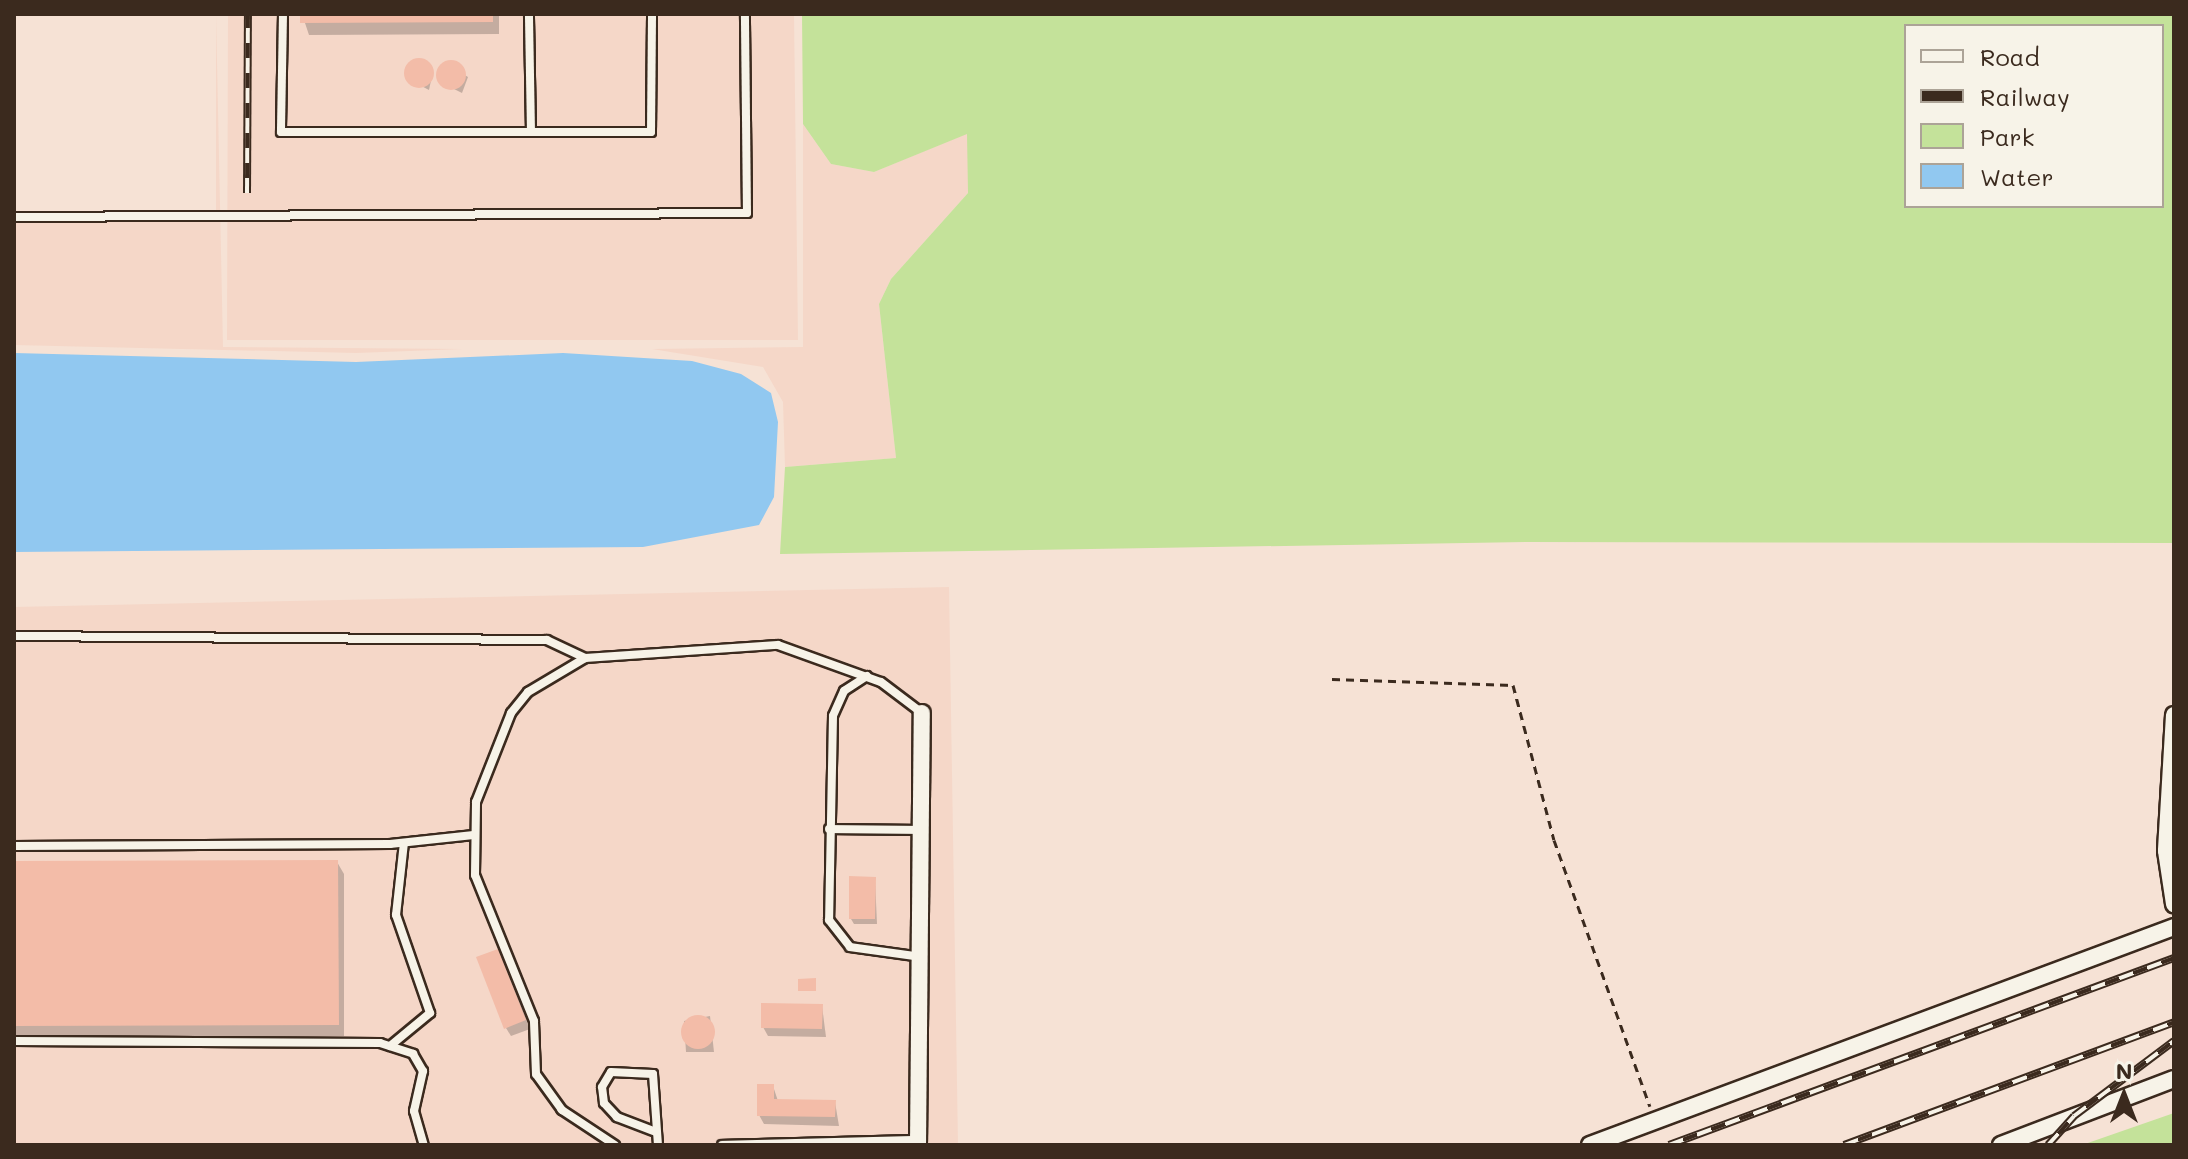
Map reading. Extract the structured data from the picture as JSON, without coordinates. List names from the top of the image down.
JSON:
{
  "legend": [
    "Road",
    "Railway",
    "Park",
    "Water"
  ],
  "north": "top"
}
